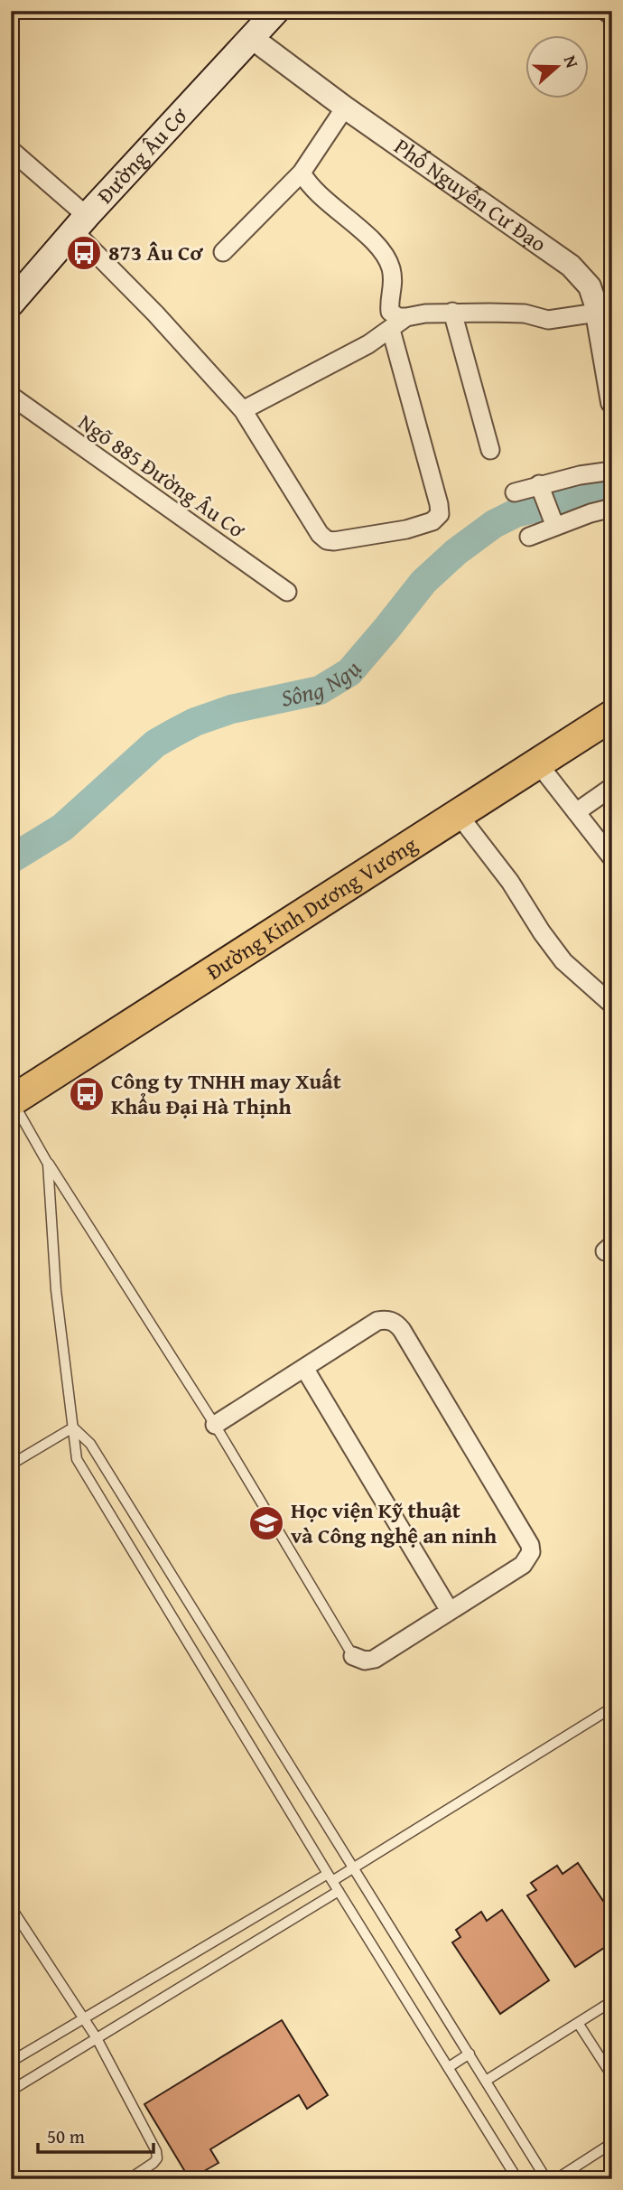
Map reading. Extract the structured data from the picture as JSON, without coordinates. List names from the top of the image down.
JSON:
{
  "streets": {
    "highway": ["Đường Kinh Dương Vương"],
    "main road": ["Đường Âu Cơ"],
    "street": ["Phố Nguyễn Cư Đạo", "Ngõ 885 Đường Âu Cơ"]
  },
  "crossings": [
    ["Đường Âu Cơ", "Phố Nguyễn Cư Đạo"]
  ],
  "water": ["Sông Ngụ"],
  "places": {
    "bus stop": ["873 Âu Cơ", "Công ty TNHH may Xuất Khẩu Đại Hà Thịnh"],
    "school or university": ["Học viện Kỹ thuật và Công nghệ an ninh"]
  },
  "scale_bar": "50 m",
  "north": "right"
}
